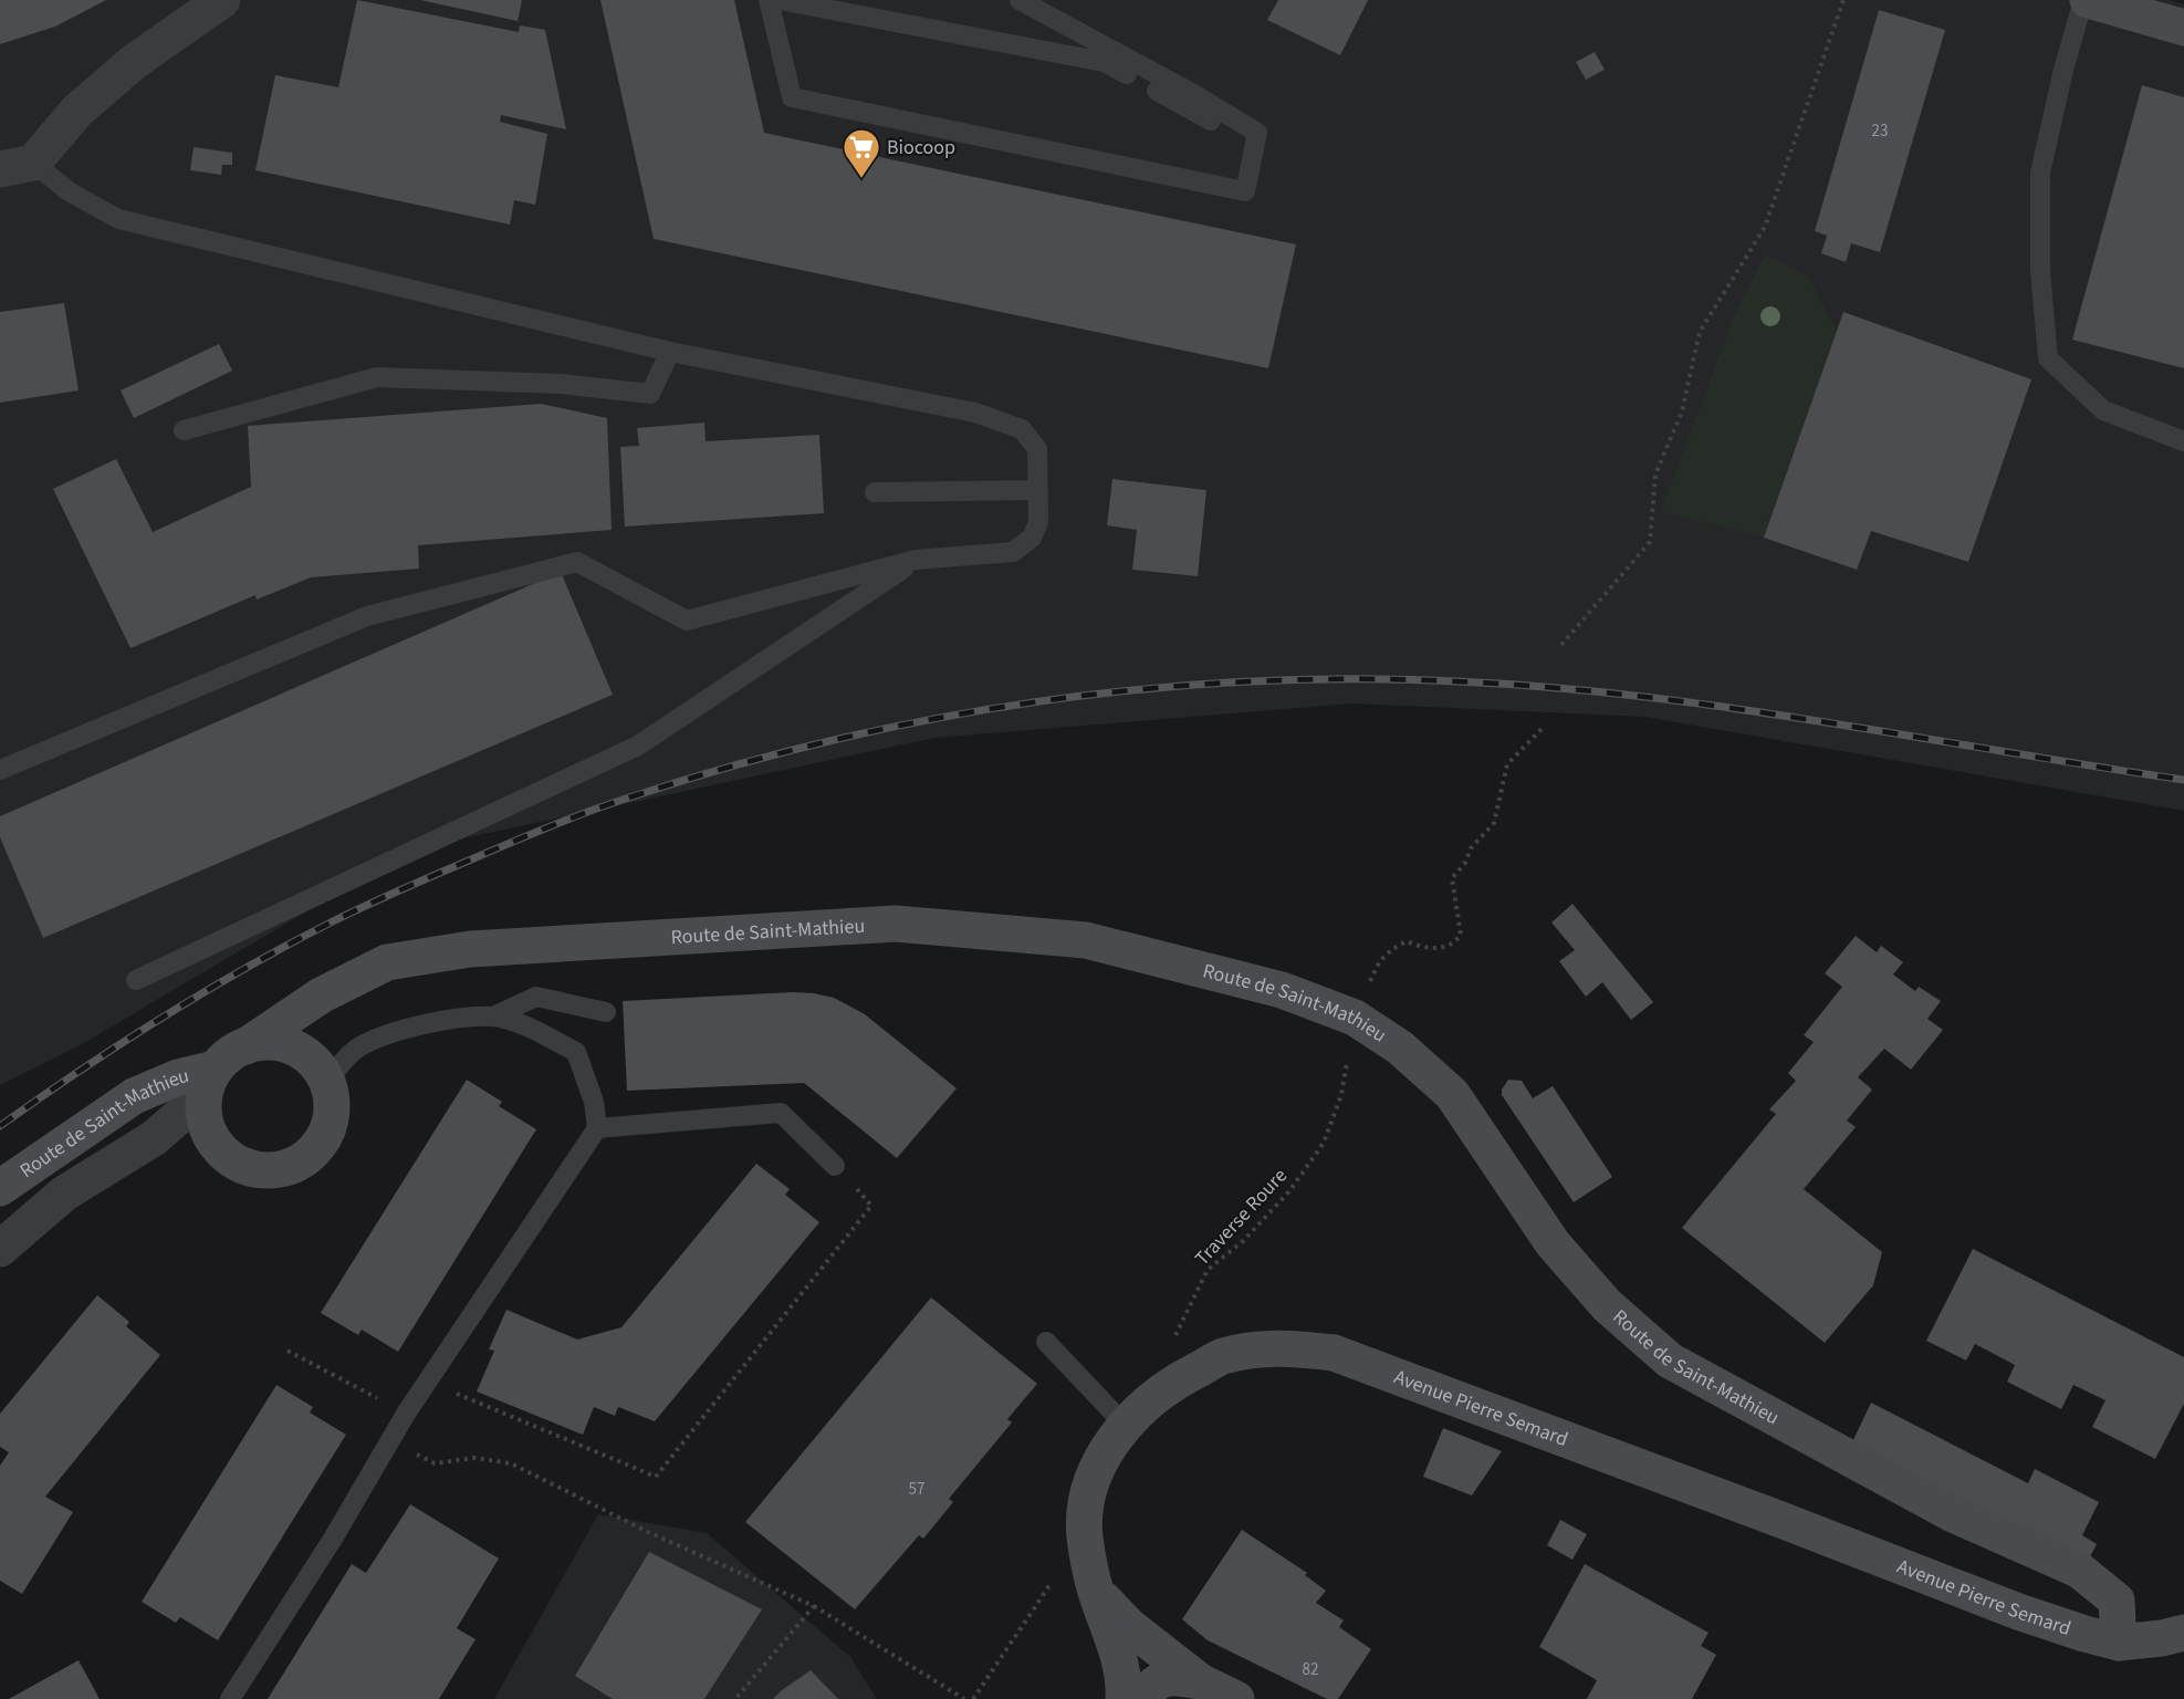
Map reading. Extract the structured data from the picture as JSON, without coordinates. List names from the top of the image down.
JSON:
{
  "streets": {
    "street": ["Route de Saint-Mathieu", "Avenue Pierre Semard"],
    "path": ["Traverse Roure"]
  },
  "crossings": [
    ["Route de Saint-Mathieu", "Avenue Pierre Semard"]
  ],
  "places": {
    "supermarket": ["Biocoop"]
  },
  "house_numbers": ["23", "57", "82"]
}
